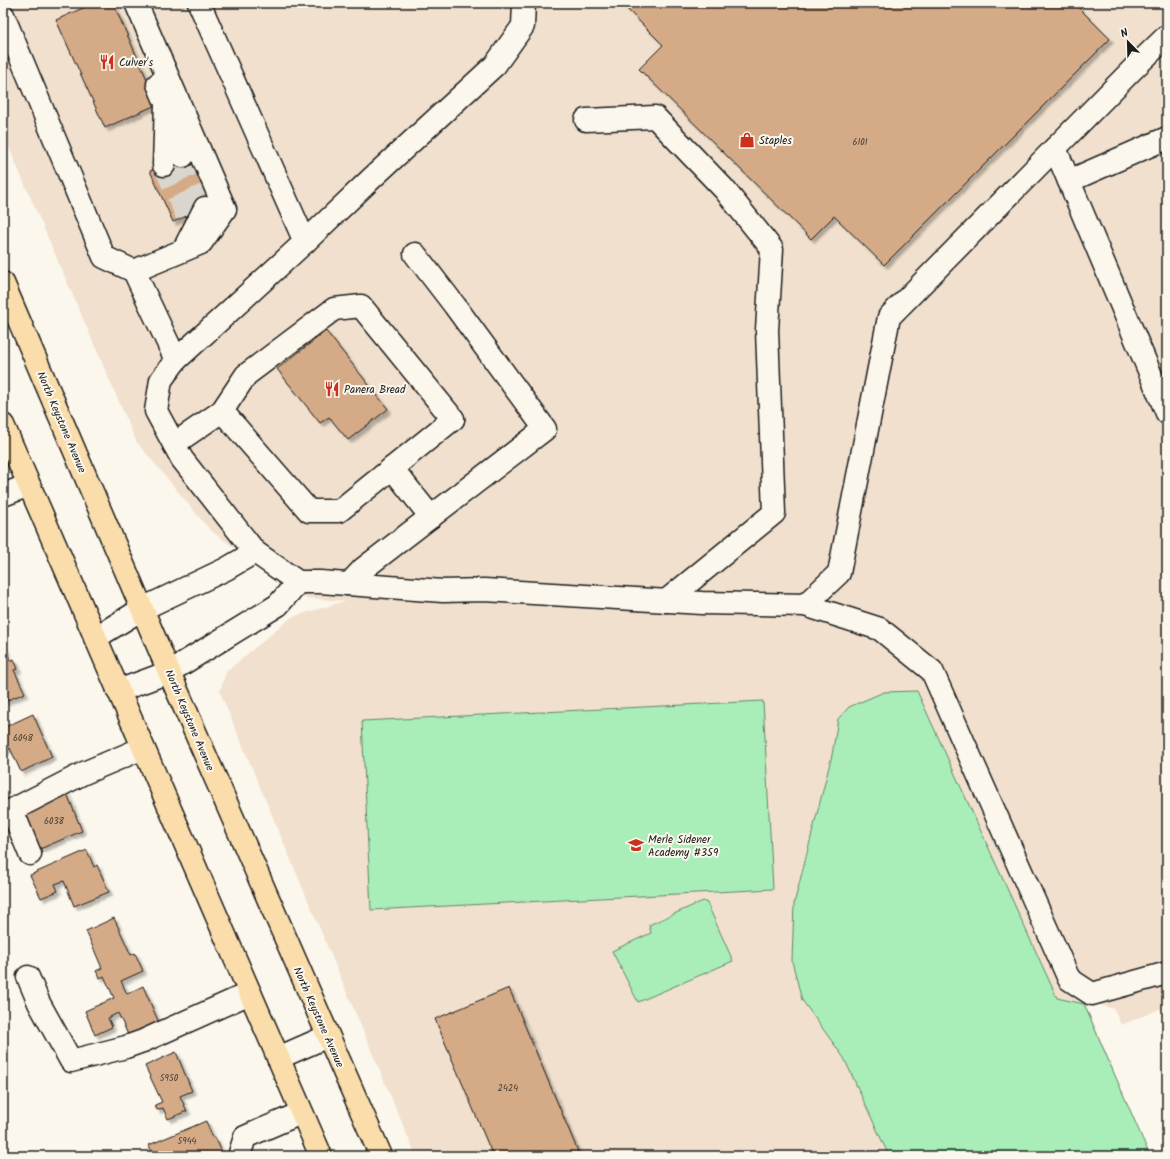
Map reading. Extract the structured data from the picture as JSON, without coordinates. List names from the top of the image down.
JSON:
{
  "streets": {
    "main road": ["North Keystone Avenue"]
  },
  "places": {
    "restaurant": ["Culver's", "Panera Bread"],
    "shop": ["Staples"],
    "school or university": ["Merle Sidener Academy #359"]
  },
  "house_numbers": [
    "6101",
    "6048",
    "6038",
    "5950",
    "2424",
    "5944"
  ],
  "north": "top left"
}
